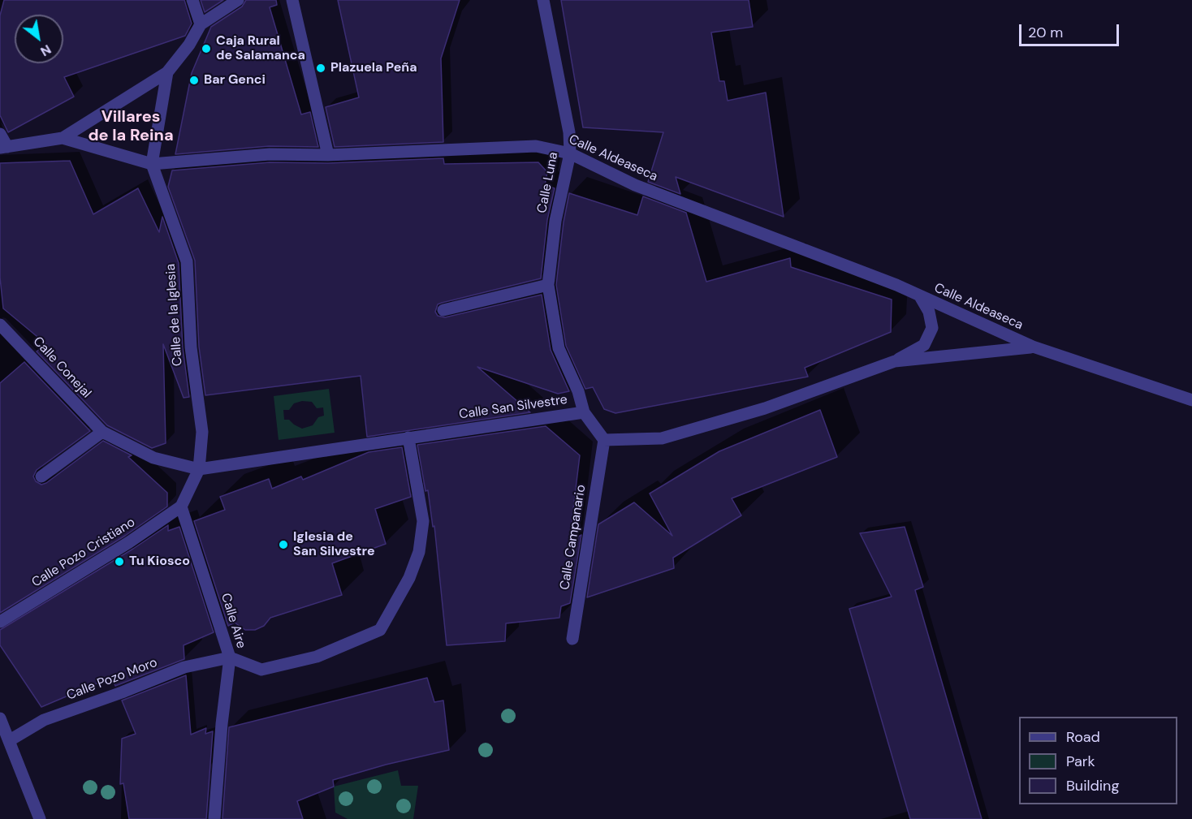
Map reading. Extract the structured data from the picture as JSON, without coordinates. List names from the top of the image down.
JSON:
{
  "streets": {
    "street": [
      "Calle Aldeaseca",
      "Calle Luna",
      "Calle de la Iglesia",
      "Calle Conejal",
      "Calle San Silvestre",
      "Calle Campanario",
      "Calle Pozo Cristiano",
      "Calle Aire",
      "Calle Pozo Moro"
    ]
  },
  "crossings": [
    ["Calle Aldeaseca", "Calle Luna"],
    ["Calle Aldeaseca", "Calle de la Iglesia"],
    ["Calle Luna", "Calle San Silvestre"],
    ["Calle de la Iglesia", "Calle Conejal"],
    ["Calle de la Iglesia", "Calle San Silvestre"],
    ["Calle Conejal", "Calle San Silvestre"],
    ["Calle San Silvestre", "Calle Campanario"],
    ["Calle Pozo Cristiano", "Calle Aire"],
    ["Calle Aire", "Calle Pozo Moro"]
  ],
  "districts": ["Villares de la Reina"],
  "places": [
    "Caja Rural de Salamanca",
    "Plazuela Peña",
    "Bar Genci",
    "Iglesia de San Silvestre",
    "Tu Kiosco"
  ],
  "legend": ["Road", "Park", "Building"],
  "scale_bar": "20 m",
  "north": "bottom right"
}
